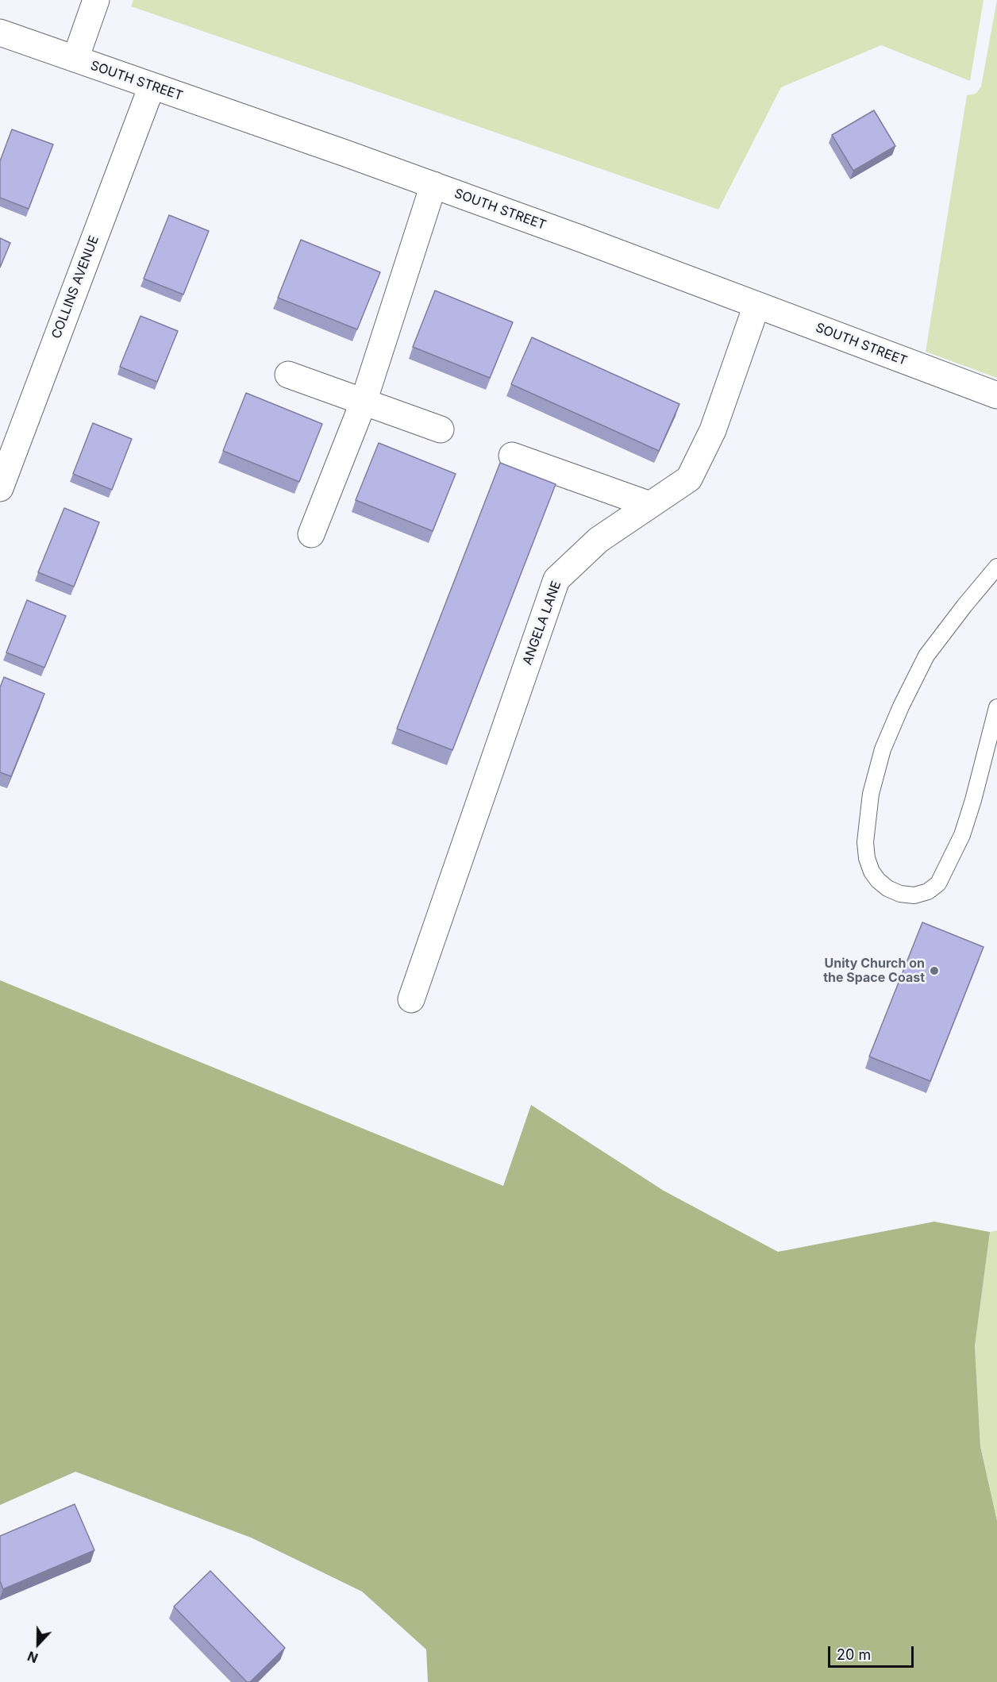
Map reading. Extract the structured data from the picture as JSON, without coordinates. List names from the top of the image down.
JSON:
{
  "streets": {
    "street": ["SOUTH STREET", "COLLINS AVENUE", "ANGELA LANE"]
  },
  "crossings": [
    ["SOUTH STREET", "COLLINS AVENUE"],
    ["SOUTH STREET", "ANGELA LANE"]
  ],
  "places": ["Unity Church on the Space Coast"],
  "scale_bar": "20 m",
  "north": "bottom"
}
